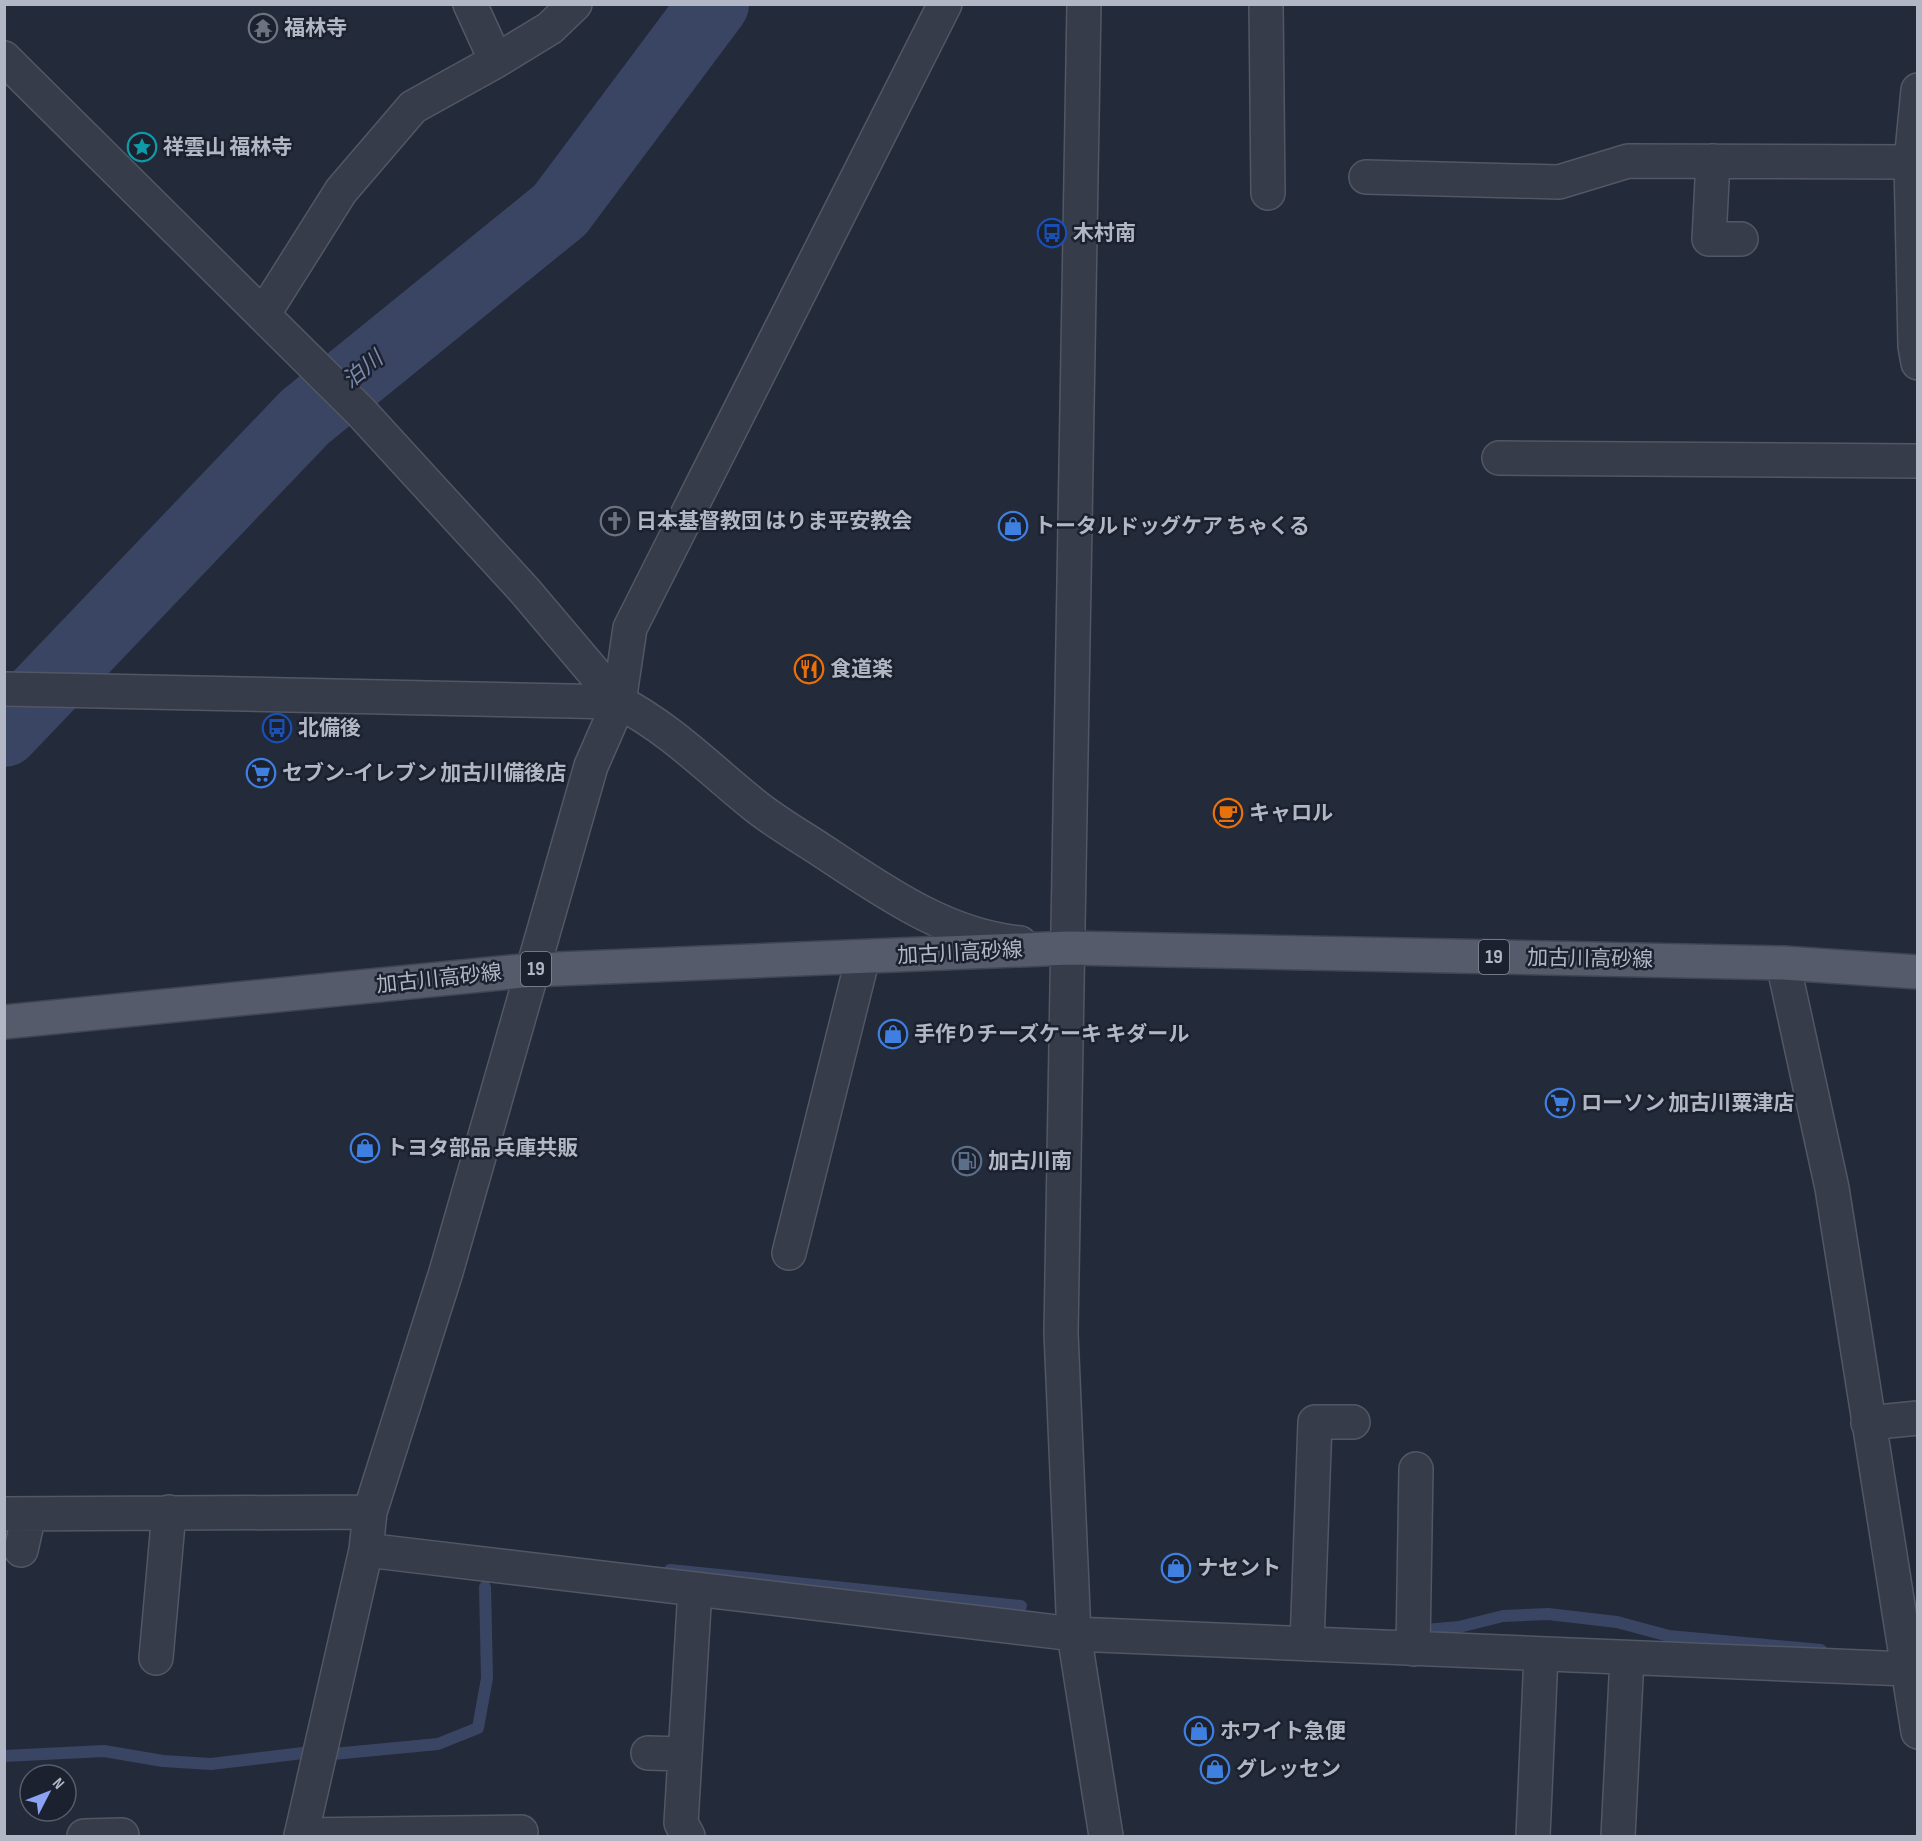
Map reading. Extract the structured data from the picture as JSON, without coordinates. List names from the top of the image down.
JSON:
{
  "streets": {
    "main road": ["加古川高砂線", "19"]
  },
  "water": ["泊川"],
  "places": {
    "temple": ["福林寺"],
    "place": ["祥雲山 福林寺"],
    "bus stop": ["木村南", "北備後"],
    "church": ["日本基督教団 はりま平安教会"],
    "shop": [
      "トータルドッグケア ちゃくる",
      "手作りチーズケーキ キダール",
      "トヨタ部品 兵庫共販",
      "ナセント",
      "ホワイト急便",
      "グレッセン"
    ],
    "restaurant": ["食道楽"],
    "supermarket": ["セブン-イレブン 加古川備後店", "ローソン 加古川粟津店"],
    "cafe": ["キャロル"],
    "fuel station": ["加古川南"]
  },
  "north": "top right"
}
